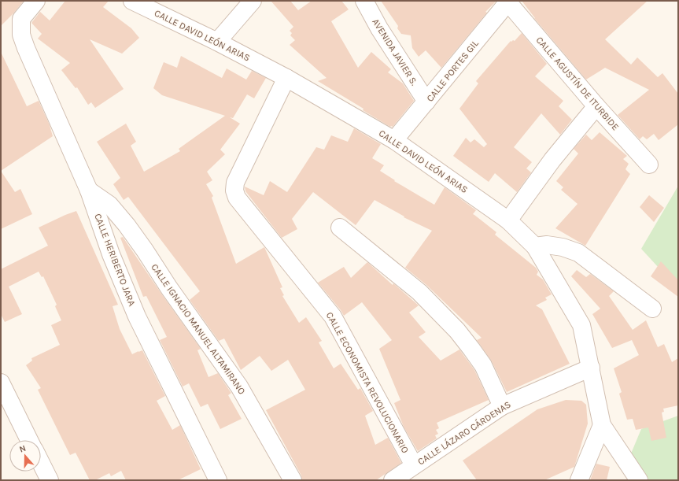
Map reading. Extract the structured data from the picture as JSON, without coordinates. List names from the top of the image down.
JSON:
{
  "streets": {
    "street": [
      "CALLE DAVID LEÓN ARIAS",
      "AVENIDA JAVIER S.",
      "CALLE PORTES GIL",
      "CALLE AGUSTÍN DE ITURBIDE",
      "CALLE HERIBERTO JARA",
      "CALLE IGNACIO MANUEL ALTAMIRANO",
      "CALLE ECONOMISTA REVOLUCIONARIO",
      "CALLE LÁZARO CÁRDENAS"
    ]
  },
  "crossings": [
    ["CALLE DAVID LEÓN ARIAS", "CALLE PORTES GIL"],
    ["CALLE DAVID LEÓN ARIAS", "CALLE ECONOMISTA REVOLUCIONARIO"],
    ["CALLE DAVID LEÓN ARIAS", "CALLE LÁZARO CÁRDENAS"],
    ["AVENIDA JAVIER S.", "CALLE PORTES GIL"],
    ["CALLE PORTES GIL", "CALLE AGUSTÍN DE ITURBIDE"],
    ["CALLE HERIBERTO JARA", "CALLE IGNACIO MANUEL ALTAMIRANO"],
    ["CALLE ECONOMISTA REVOLUCIONARIO", "CALLE LÁZARO CÁRDENAS"]
  ],
  "north": "top"
}
